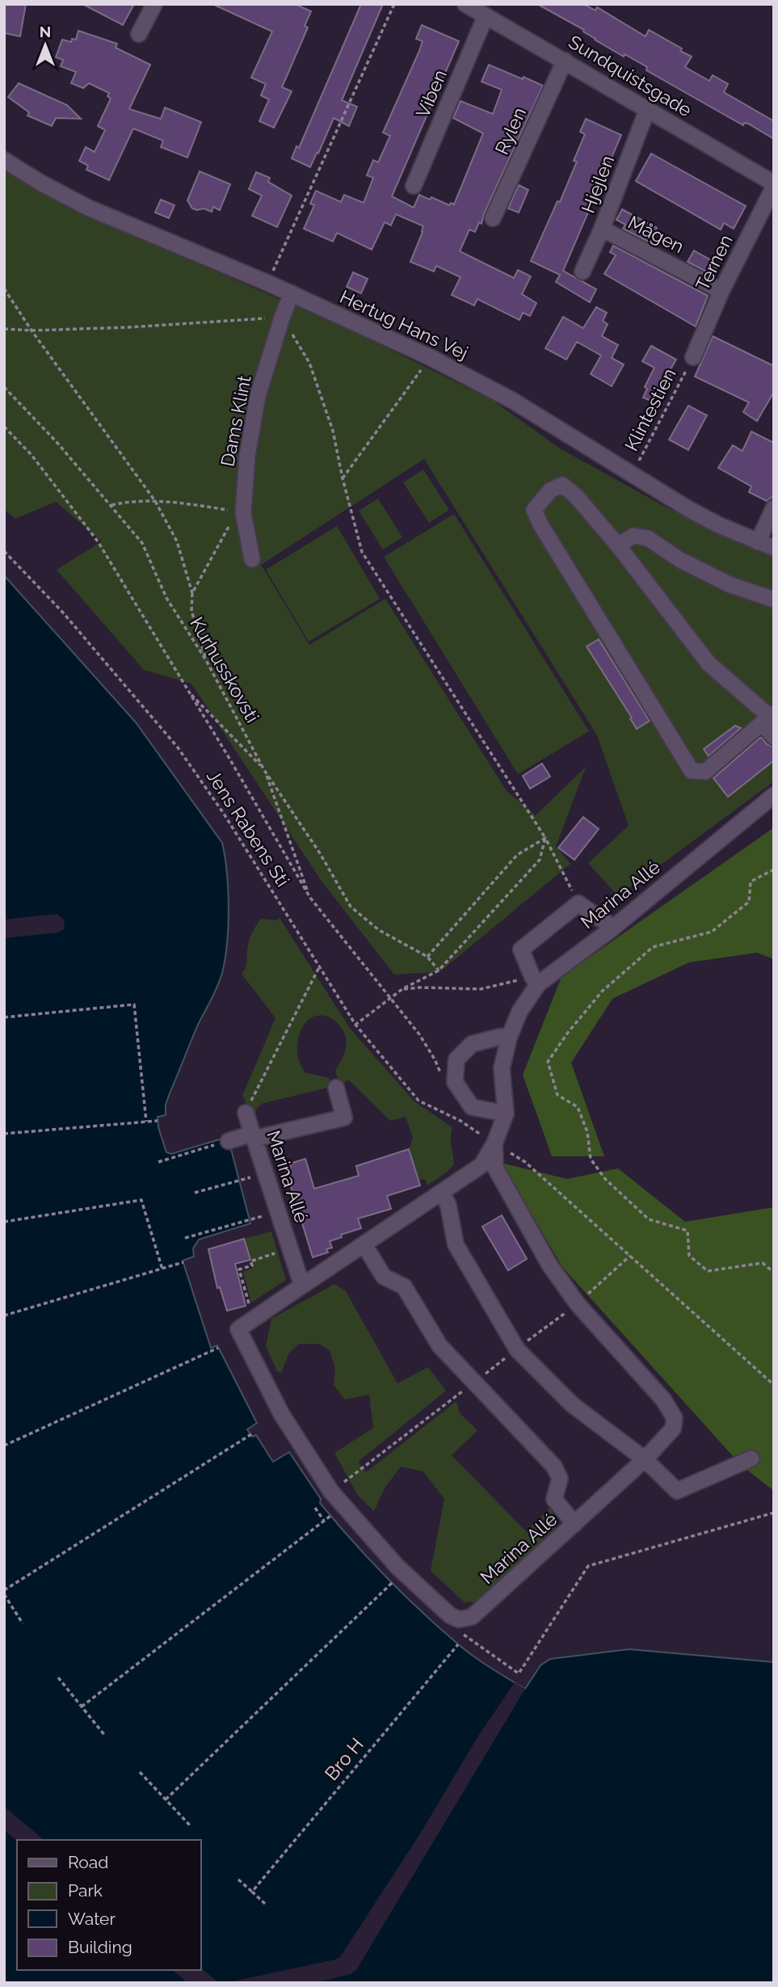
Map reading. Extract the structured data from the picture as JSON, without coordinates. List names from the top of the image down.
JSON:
{
  "streets": {
    "street": [
      "Sundquistsgade",
      "Viben",
      "Rylen",
      "Hjejlen",
      "Mågen",
      "Ternen",
      "Hertug Hans Vej",
      "Dams Klint",
      "Marina Allé"
    ],
    "path": [
      "Klintestien",
      "Kurhusskovsti",
      "Jens Rabens Sti",
      "Bro H"
    ]
  },
  "crossings": [
    ["Sundquistsgade", "Viben"],
    ["Sundquistsgade", "Rylen"],
    ["Sundquistsgade", "Hjejlen"],
    ["Sundquistsgade", "Ternen"],
    ["Hjejlen", "Mågen"],
    ["Mågen", "Ternen"],
    ["Ternen", "Klintestien"],
    ["Hertug Hans Vej", "Klintestien"],
    ["Hertug Hans Vej", "Dams Klint"],
    ["Jens Rabens Sti", "Marina Allé"]
  ],
  "legend": [
    "Road",
    "Park",
    "Water",
    "Building"
  ],
  "north": "top"
}
